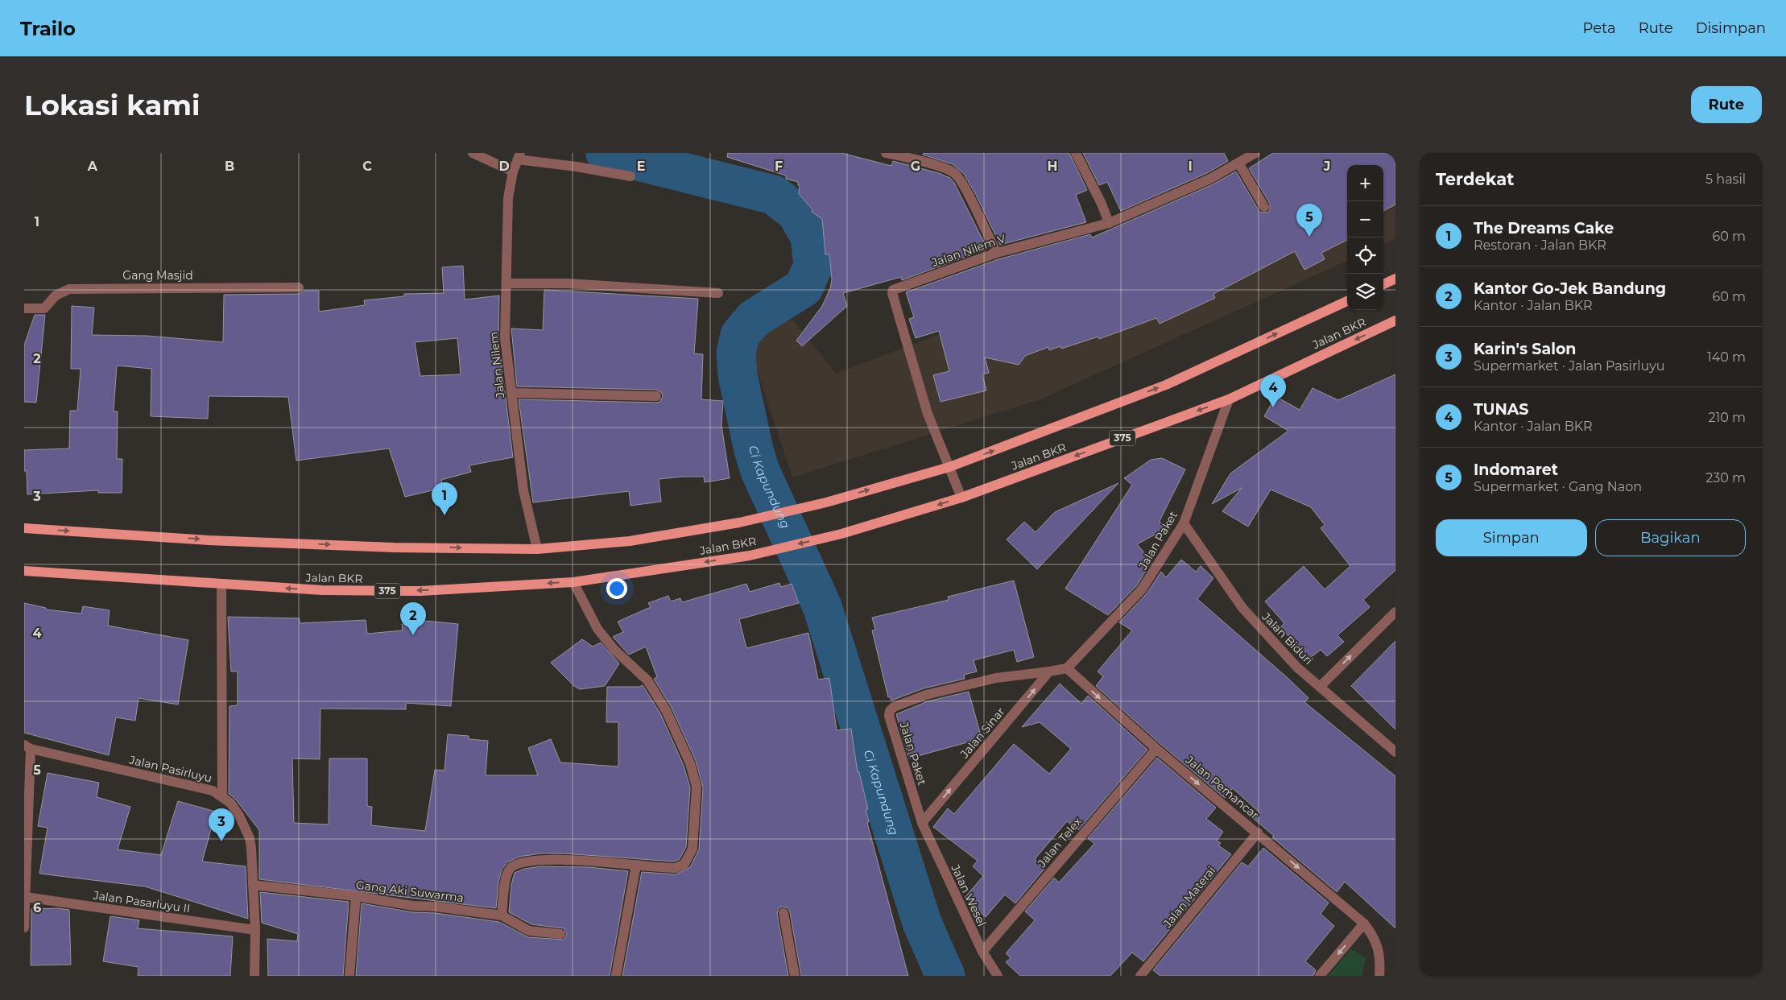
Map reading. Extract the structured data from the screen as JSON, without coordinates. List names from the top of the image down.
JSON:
{
  "streets": {
    "main road": ["Jalan BKR", "375"],
    "street": [
      "Jalan Nilem V",
      "Gang Masjid",
      "Jalan Nilem",
      "Jalan Paket",
      "Jalan Biduri",
      "Jalan Sinar",
      "Jalan Pasirluyu",
      "Jalan Pemancar",
      "Jalan Telex",
      "Gang Aki Suwarma",
      "Jalan Wesel",
      "Jalan Materai",
      "Jalan Pasarluyu II"
    ]
  },
  "crossings": [
    ["Jalan Nilem V", "Jalan BKR"],
    ["Jalan BKR", "Jalan Nilem"],
    ["Jalan BKR", "Jalan Paket"],
    ["Jalan Paket", "Jalan Biduri"],
    ["Jalan Paket", "Jalan Sinar"],
    ["Jalan Paket", "Jalan Pemancar"],
    ["Jalan Paket", "Jalan Wesel"],
    ["Jalan Sinar", "Jalan Wesel"],
    ["Jalan Pasirluyu", "Gang Aki Suwarma"],
    ["Jalan Pasirluyu", "Jalan Pasarluyu II"],
    ["Jalan Pemancar", "Jalan Telex"],
    ["Jalan Pemancar", "Jalan Materai"],
    ["Jalan Telex", "Jalan Wesel"]
  ],
  "one_way": ["Jalan Sinar", "Jalan Pemancar"],
  "water": ["Ci Kapundung"],
  "page": {
    "header": "Trailo",
    "nav": ["Peta", "Rute", "Disimpan"],
    "buttons": [
      "Rute",
      ["Simpan", "Bagikan"]
    ],
    "title": "Lokasi kami",
    "heading": ["Terdekat", "5 hasil"],
    "map_buttons": ["+", "−"],
    "pins": [
      "5",
      "4",
      "1",
      "2",
      "3"
    ],
    "list": [
      {
        "mark": "1",
        "name": "The Dreams Cake",
        "note": "Restoran · Jalan BKR",
        "value": "60 m"
      },
      {
        "mark": "2",
        "name": "Kantor Go-Jek Bandung",
        "note": "Kantor · Jalan BKR",
        "value": "60 m"
      },
      {
        "mark": "3",
        "name": "Karin's Salon",
        "note": "Supermarket · Jalan Pasirluyu",
        "value": "140 m"
      },
      {
        "mark": "4",
        "name": "TUNAS",
        "note": "Kantor · Jalan BKR",
        "value": "210 m"
      },
      {
        "mark": "5",
        "name": "Indomaret",
        "note": "Supermarket · Gang Naon",
        "value": "230 m"
      }
    ]
  },
  "grid": {
    "columns": [
      "A",
      "B",
      "C",
      "D",
      "E",
      "F",
      "G",
      "H",
      "I",
      "J"
    ],
    "rows": [
      "1",
      "2",
      "3",
      "4",
      "5",
      "6"
    ]
  }
}
